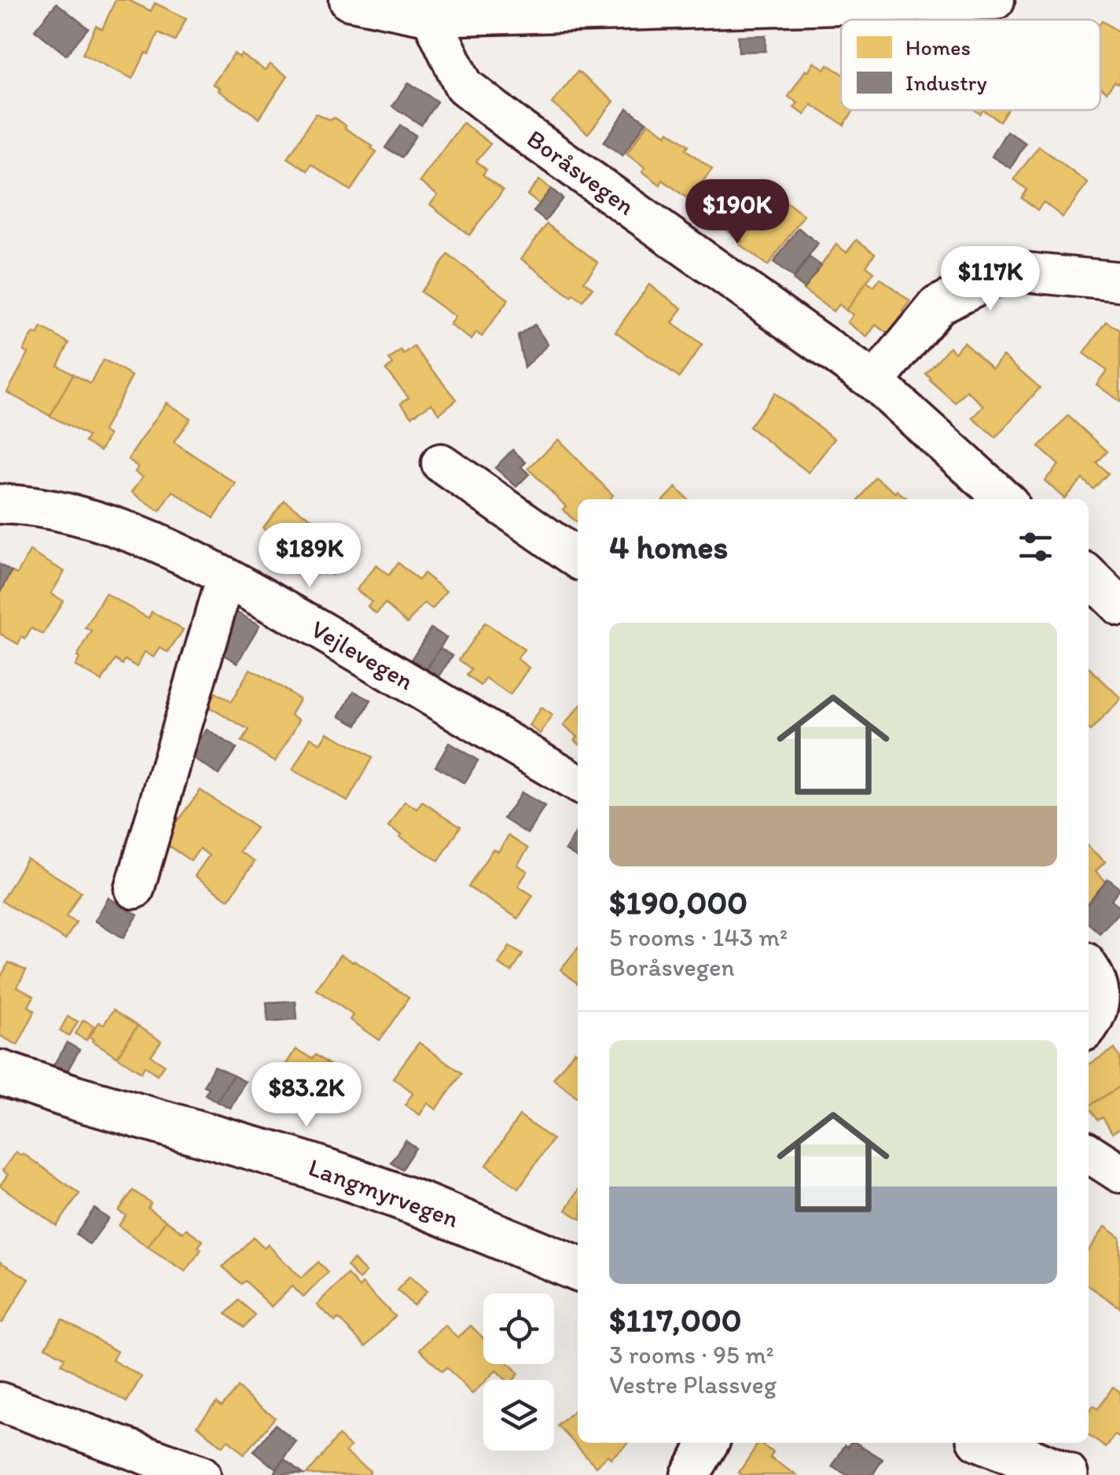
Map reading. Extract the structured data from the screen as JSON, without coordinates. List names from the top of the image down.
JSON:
{
  "streets": {
    "main road": ["Langmyrvegen"],
    "street": ["Boråsvegen", "Vejlevegen"]
  },
  "legend": ["Homes", "Industry"],
  "page": {
    "price": [
      "$190K",
      "$117K",
      "$189K",
      "$83.2K"
    ],
    "heading": "4 homes",
    "list": [
      {
        "name": "$190,000",
        "note": "5 rooms · 143 m² · Boråsvegen"
      },
      {
        "name": "$117,000",
        "note": "3 rooms · 95 m² · Vestre Plassveg"
      }
    ]
  }
}
